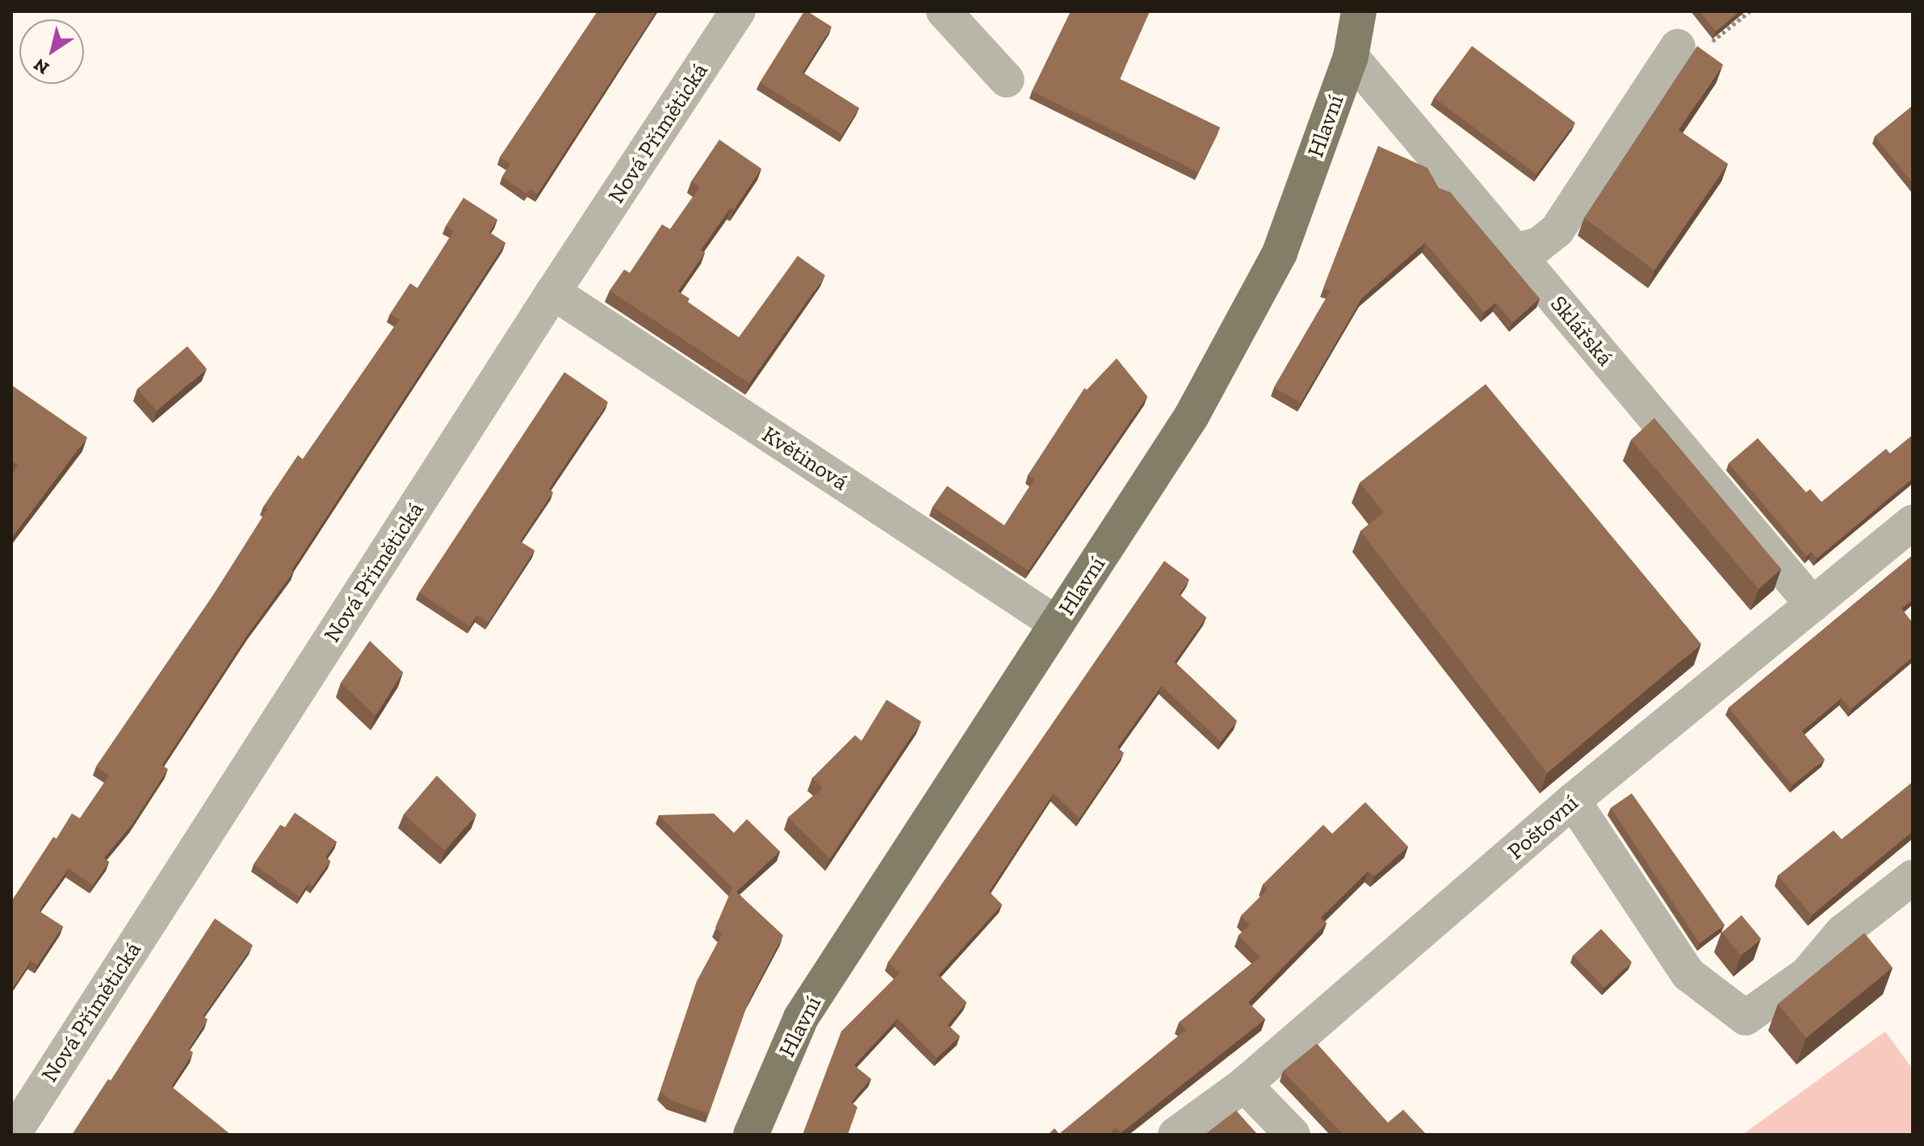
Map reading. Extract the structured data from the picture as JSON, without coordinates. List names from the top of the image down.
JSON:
{
  "streets": {
    "main road": ["Hlavní"],
    "street": [
      "Nová Přímětická",
      "Sklářská",
      "Květinová",
      "Poštovní"
    ]
  },
  "crossings": [
    ["Hlavní", "Sklářská"],
    ["Hlavní", "Květinová"],
    ["Nová Přímětická", "Květinová"],
    ["Sklářská", "Poštovní"]
  ],
  "north": "bottom left"
}
